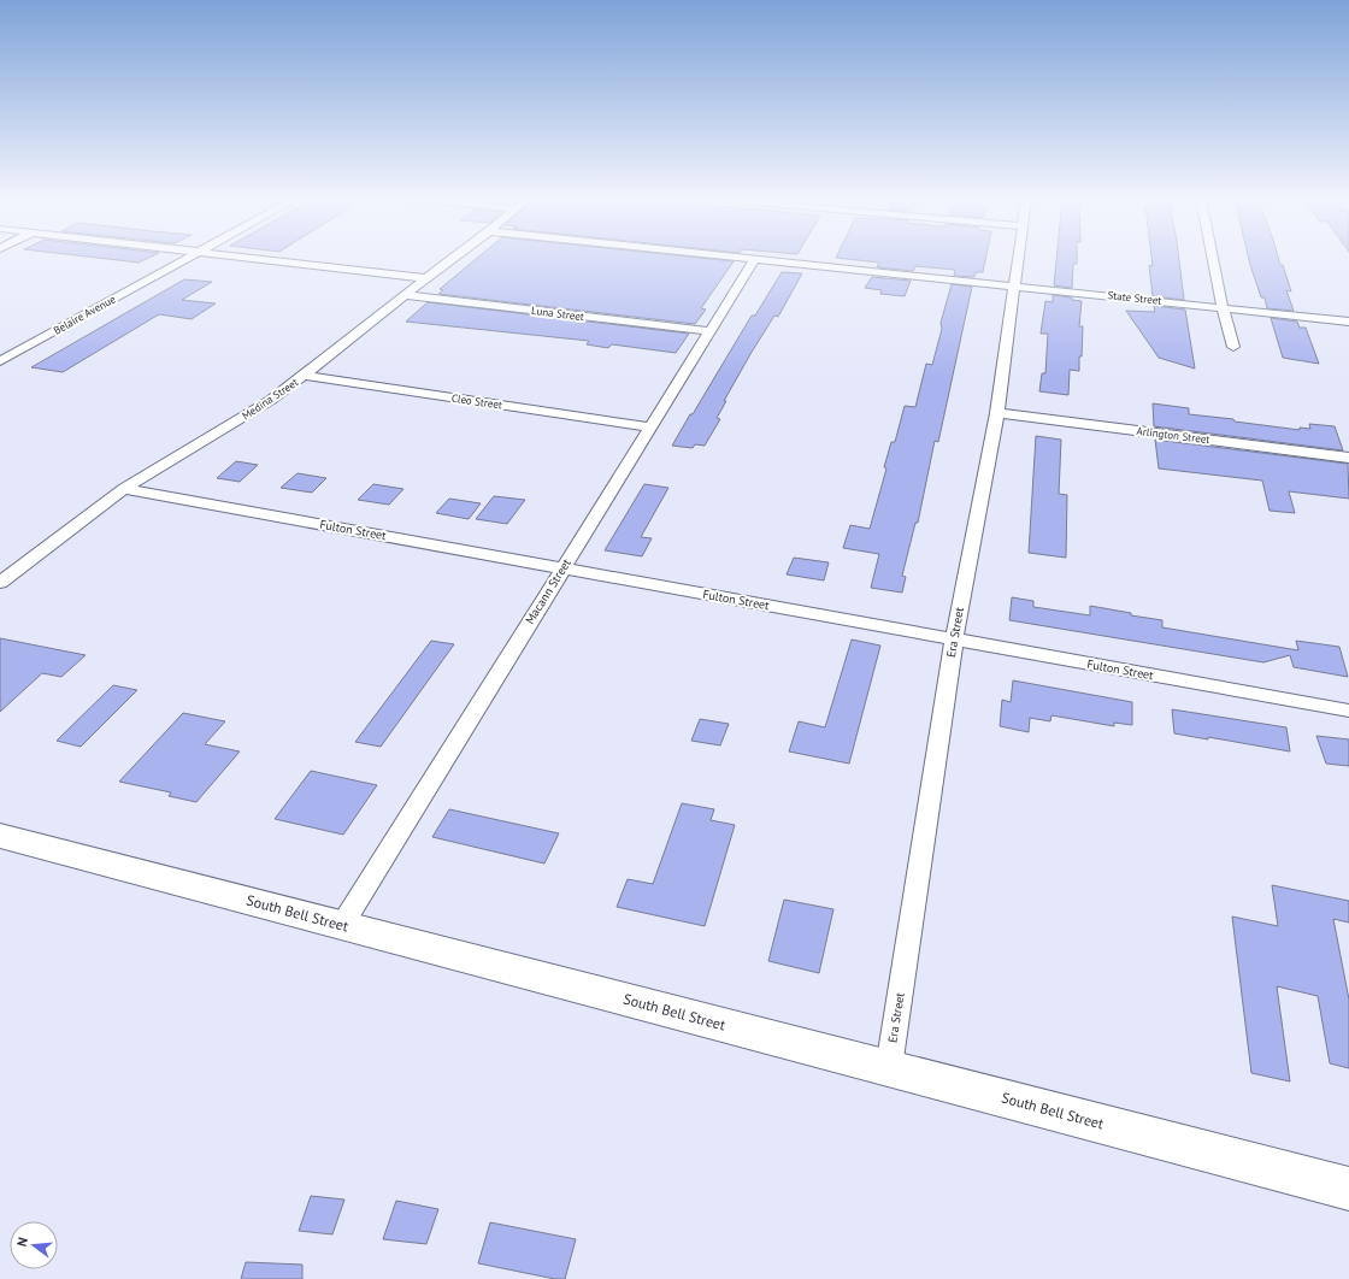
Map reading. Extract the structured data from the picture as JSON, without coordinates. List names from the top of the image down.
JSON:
{
  "streets": {
    "main road": ["South Bell Street"],
    "street": [
      "State Street",
      "Luna Street",
      "Belaire Avenue",
      "Medina Street",
      "Cleo Street",
      "Arlington Street",
      "Fulton Street",
      "Macann Street",
      "Era Street"
    ]
  },
  "crossings": [
    ["State Street", "Macann Street"],
    ["State Street", "Era Street"],
    ["Luna Street", "Medina Street"],
    ["Luna Street", "Macann Street"],
    ["Medina Street", "Cleo Street"],
    ["Medina Street", "Fulton Street"],
    ["Cleo Street", "Macann Street"],
    ["Arlington Street", "Era Street"],
    ["Fulton Street", "Macann Street"],
    ["Fulton Street", "Era Street"],
    ["Macann Street", "South Bell Street"],
    ["Era Street", "South Bell Street"]
  ],
  "north": "left"
}
